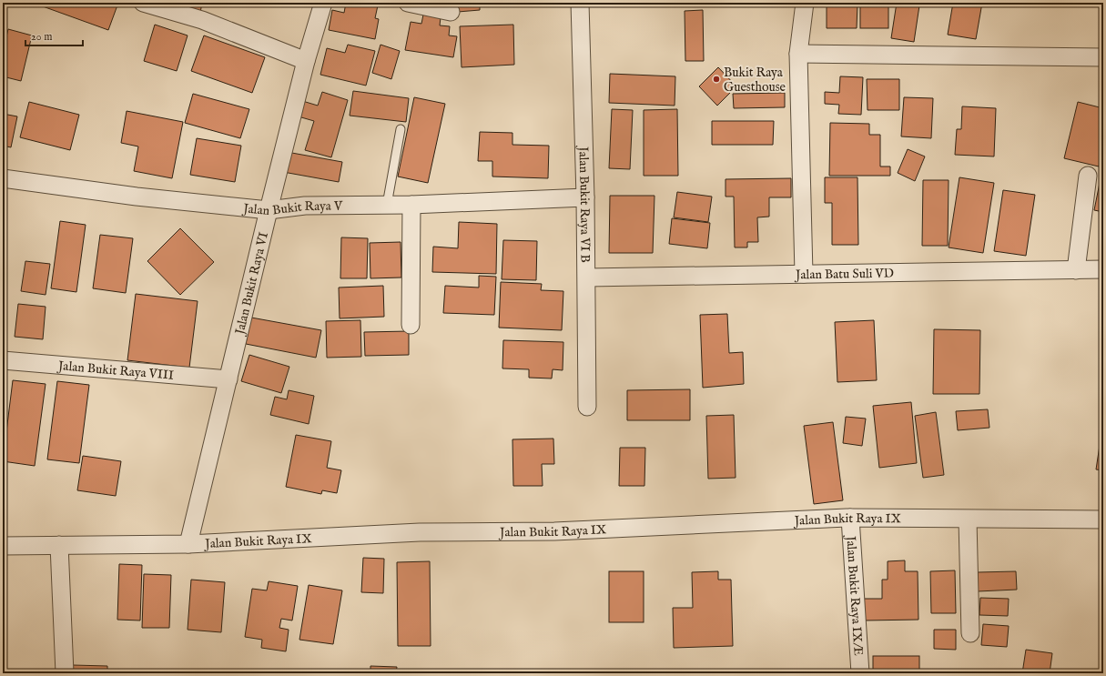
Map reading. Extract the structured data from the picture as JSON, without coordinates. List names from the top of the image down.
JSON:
{
  "streets": {
    "street": [
      "Jalan Bukit Raya VI B",
      "Jalan Bukit Raya V",
      "Jalan Batu Suli VD",
      "Jalan Bukit Raya VI",
      "Jalan Bukit Raya VIII",
      "Jalan Bukit Raya IX",
      "Jalan Bukit Raya IX/E"
    ]
  },
  "crossings": [
    ["Jalan Bukit Raya VI B", "Jalan Bukit Raya V"],
    ["Jalan Bukit Raya VI B", "Jalan Batu Suli VD"],
    ["Jalan Bukit Raya V", "Jalan Bukit Raya VI"],
    ["Jalan Bukit Raya VI", "Jalan Bukit Raya VIII"],
    ["Jalan Bukit Raya VI", "Jalan Bukit Raya IX"],
    ["Jalan Bukit Raya IX", "Jalan Bukit Raya IX/E"]
  ],
  "places": ["Bukit Raya Guesthouse"],
  "scale_bar": "20 m"
}
